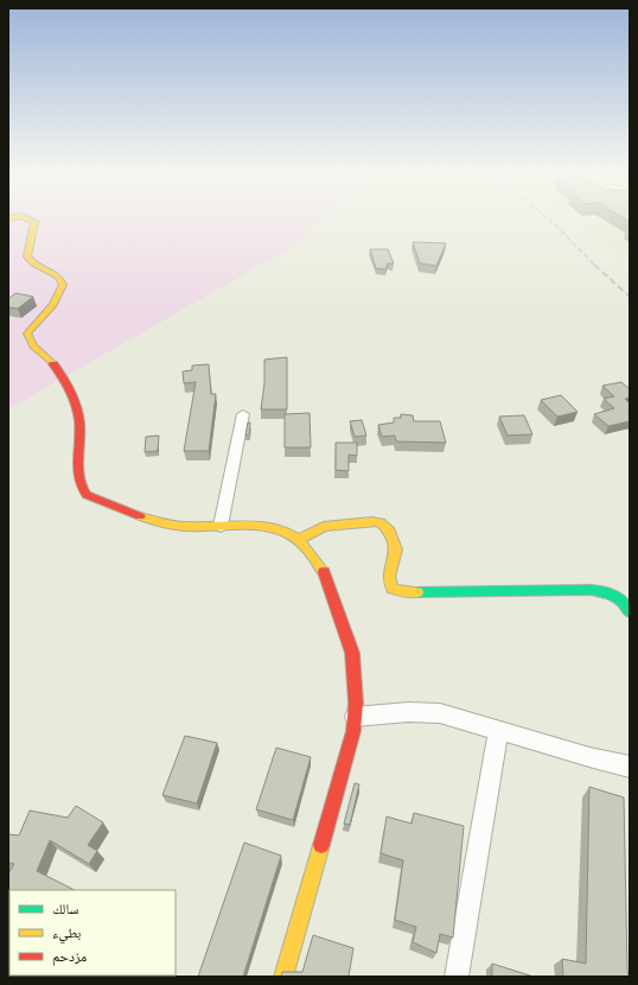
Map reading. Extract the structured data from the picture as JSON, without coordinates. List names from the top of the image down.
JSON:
{
  "legend": ["سالك", "بطيء", "مزدحم"]
}
